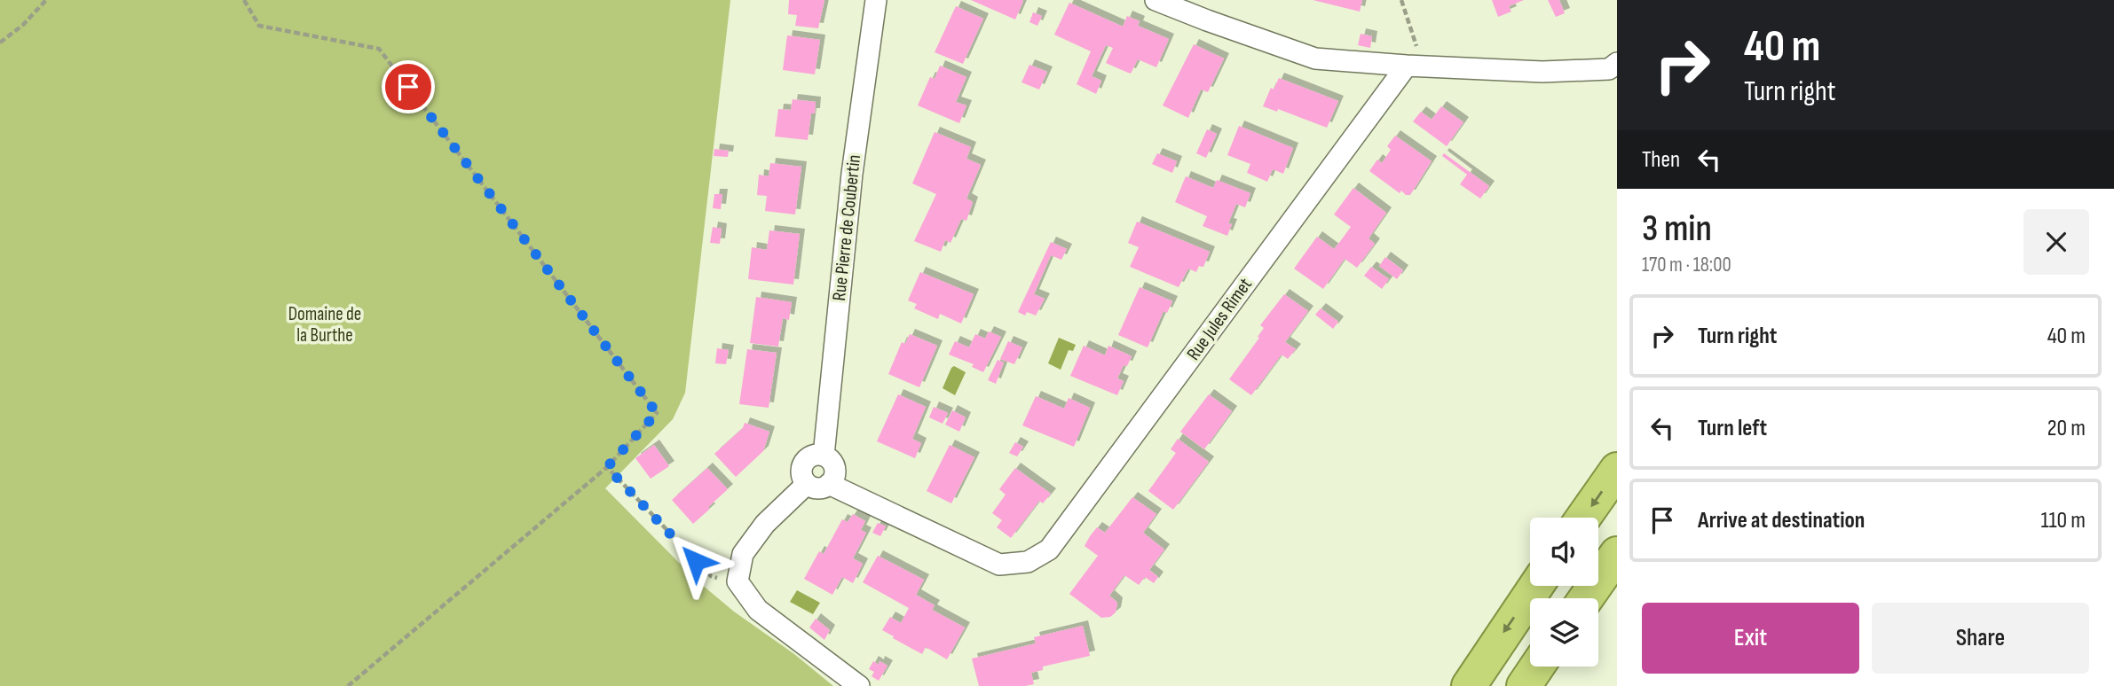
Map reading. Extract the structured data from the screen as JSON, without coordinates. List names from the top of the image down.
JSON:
{
  "streets": {
    "street": ["Rue Pierre de Coubertin", "Rue Jules Rimet"]
  },
  "crossings": [
    ["Rue Pierre de Coubertin", "Rue Jules Rimet"]
  ],
  "parks": ["Domaine de la Burthe"],
  "page": {
    "turn": ["40 m", "Turn right"],
    "then": "Then",
    "heading": ["3 min", "170 m · 18:00"],
    "list": [
      {
        "name": "Turn right",
        "value": "40 m"
      },
      {
        "name": "Turn left",
        "value": "20 m"
      },
      {
        "name": "Arrive at destination",
        "value": "110 m"
      }
    ],
    "buttons": ["Exit", "Share"]
  }
}
